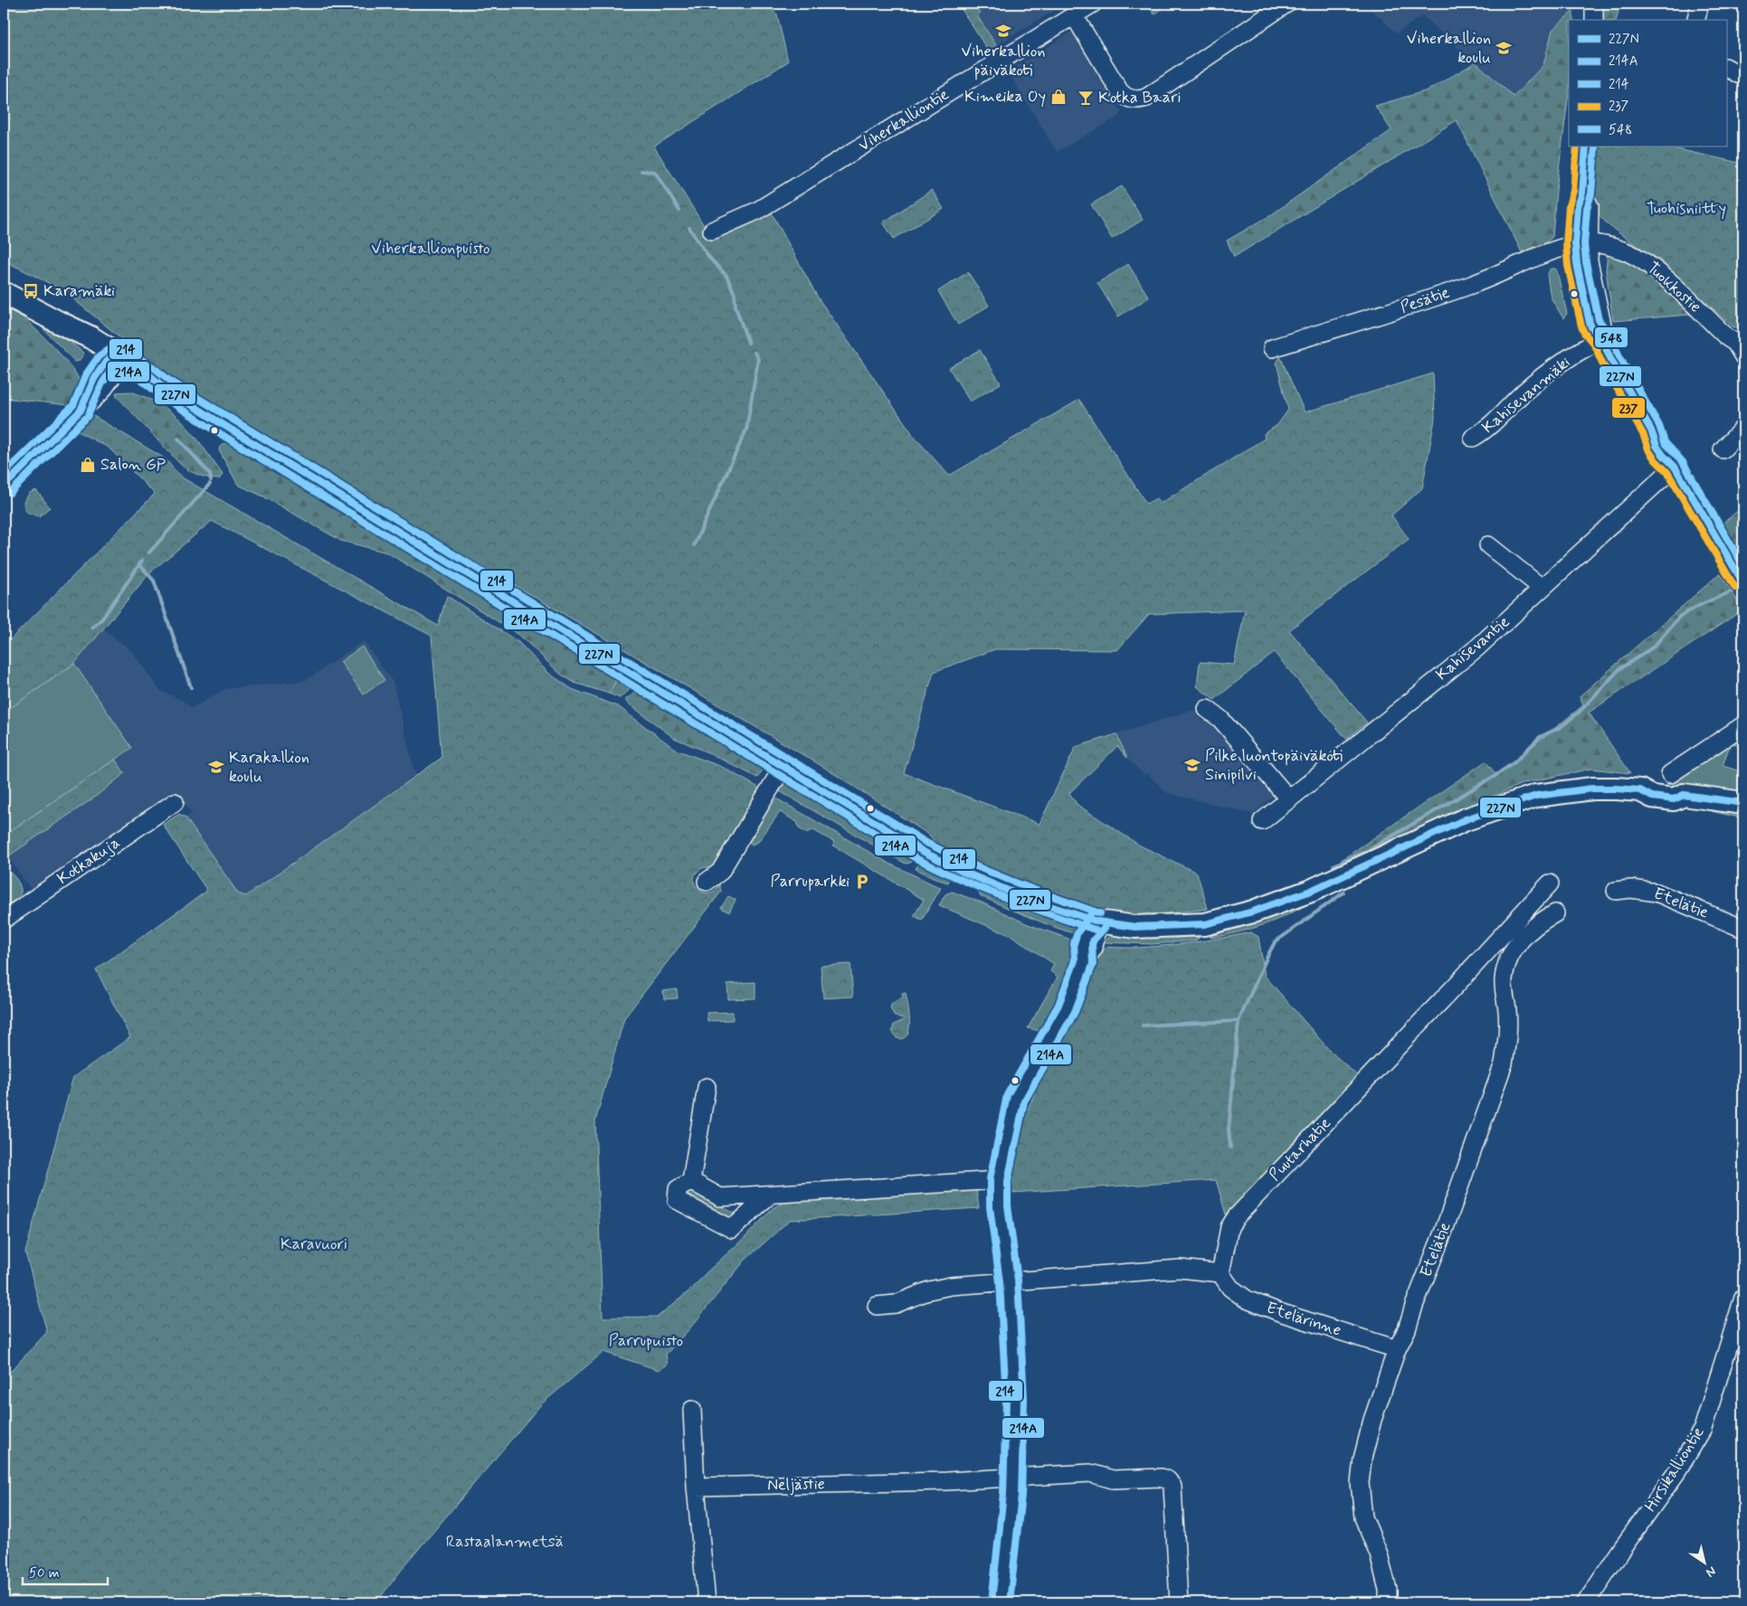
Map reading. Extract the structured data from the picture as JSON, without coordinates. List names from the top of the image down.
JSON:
{
  "streets": {
    "street": [
      "Viherkalliontie",
      "Tuokkostie",
      "Pesätie",
      "Kahisevanmäki",
      "Kahisevantie",
      "Kotkakuja",
      "Etelätie",
      "Puutarhatie",
      "Etelärinne",
      "Hirsikalliontie",
      "Neljästie"
    ]
  },
  "crossings": [
    ["Tuokkostie", "Pesätie"],
    ["Etelätie", "Etelärinne"],
    ["Puutarhatie", "Etelärinne"]
  ],
  "parks": [
    "Tuohisniitty",
    "Viherkallionpuisto",
    "Karavuori",
    "Parrupuisto",
    "Rastaalanmetsä"
  ],
  "places": {
    "school or university": [
      "Viherkallion päiväkoti",
      "Viherkallion koulu",
      "Pilke luontopäiväkoti Sinipilvi",
      "Karakallion koulu"
    ],
    "shop": ["Kimeika Oy", "Salon GP"],
    "bar": ["Kotka Baari"],
    "bus stop": ["Karamäki"],
    "parking": ["Parruparkki"]
  },
  "lines": [
    "transit line 227N",
    "transit line 237",
    "transit line 548",
    "transit line 214",
    "transit line 214A"
  ],
  "legend": [
    "227N",
    "214A",
    "214",
    "237",
    "548"
  ],
  "scale_bar": "50 m",
  "north": "bottom right"
}
